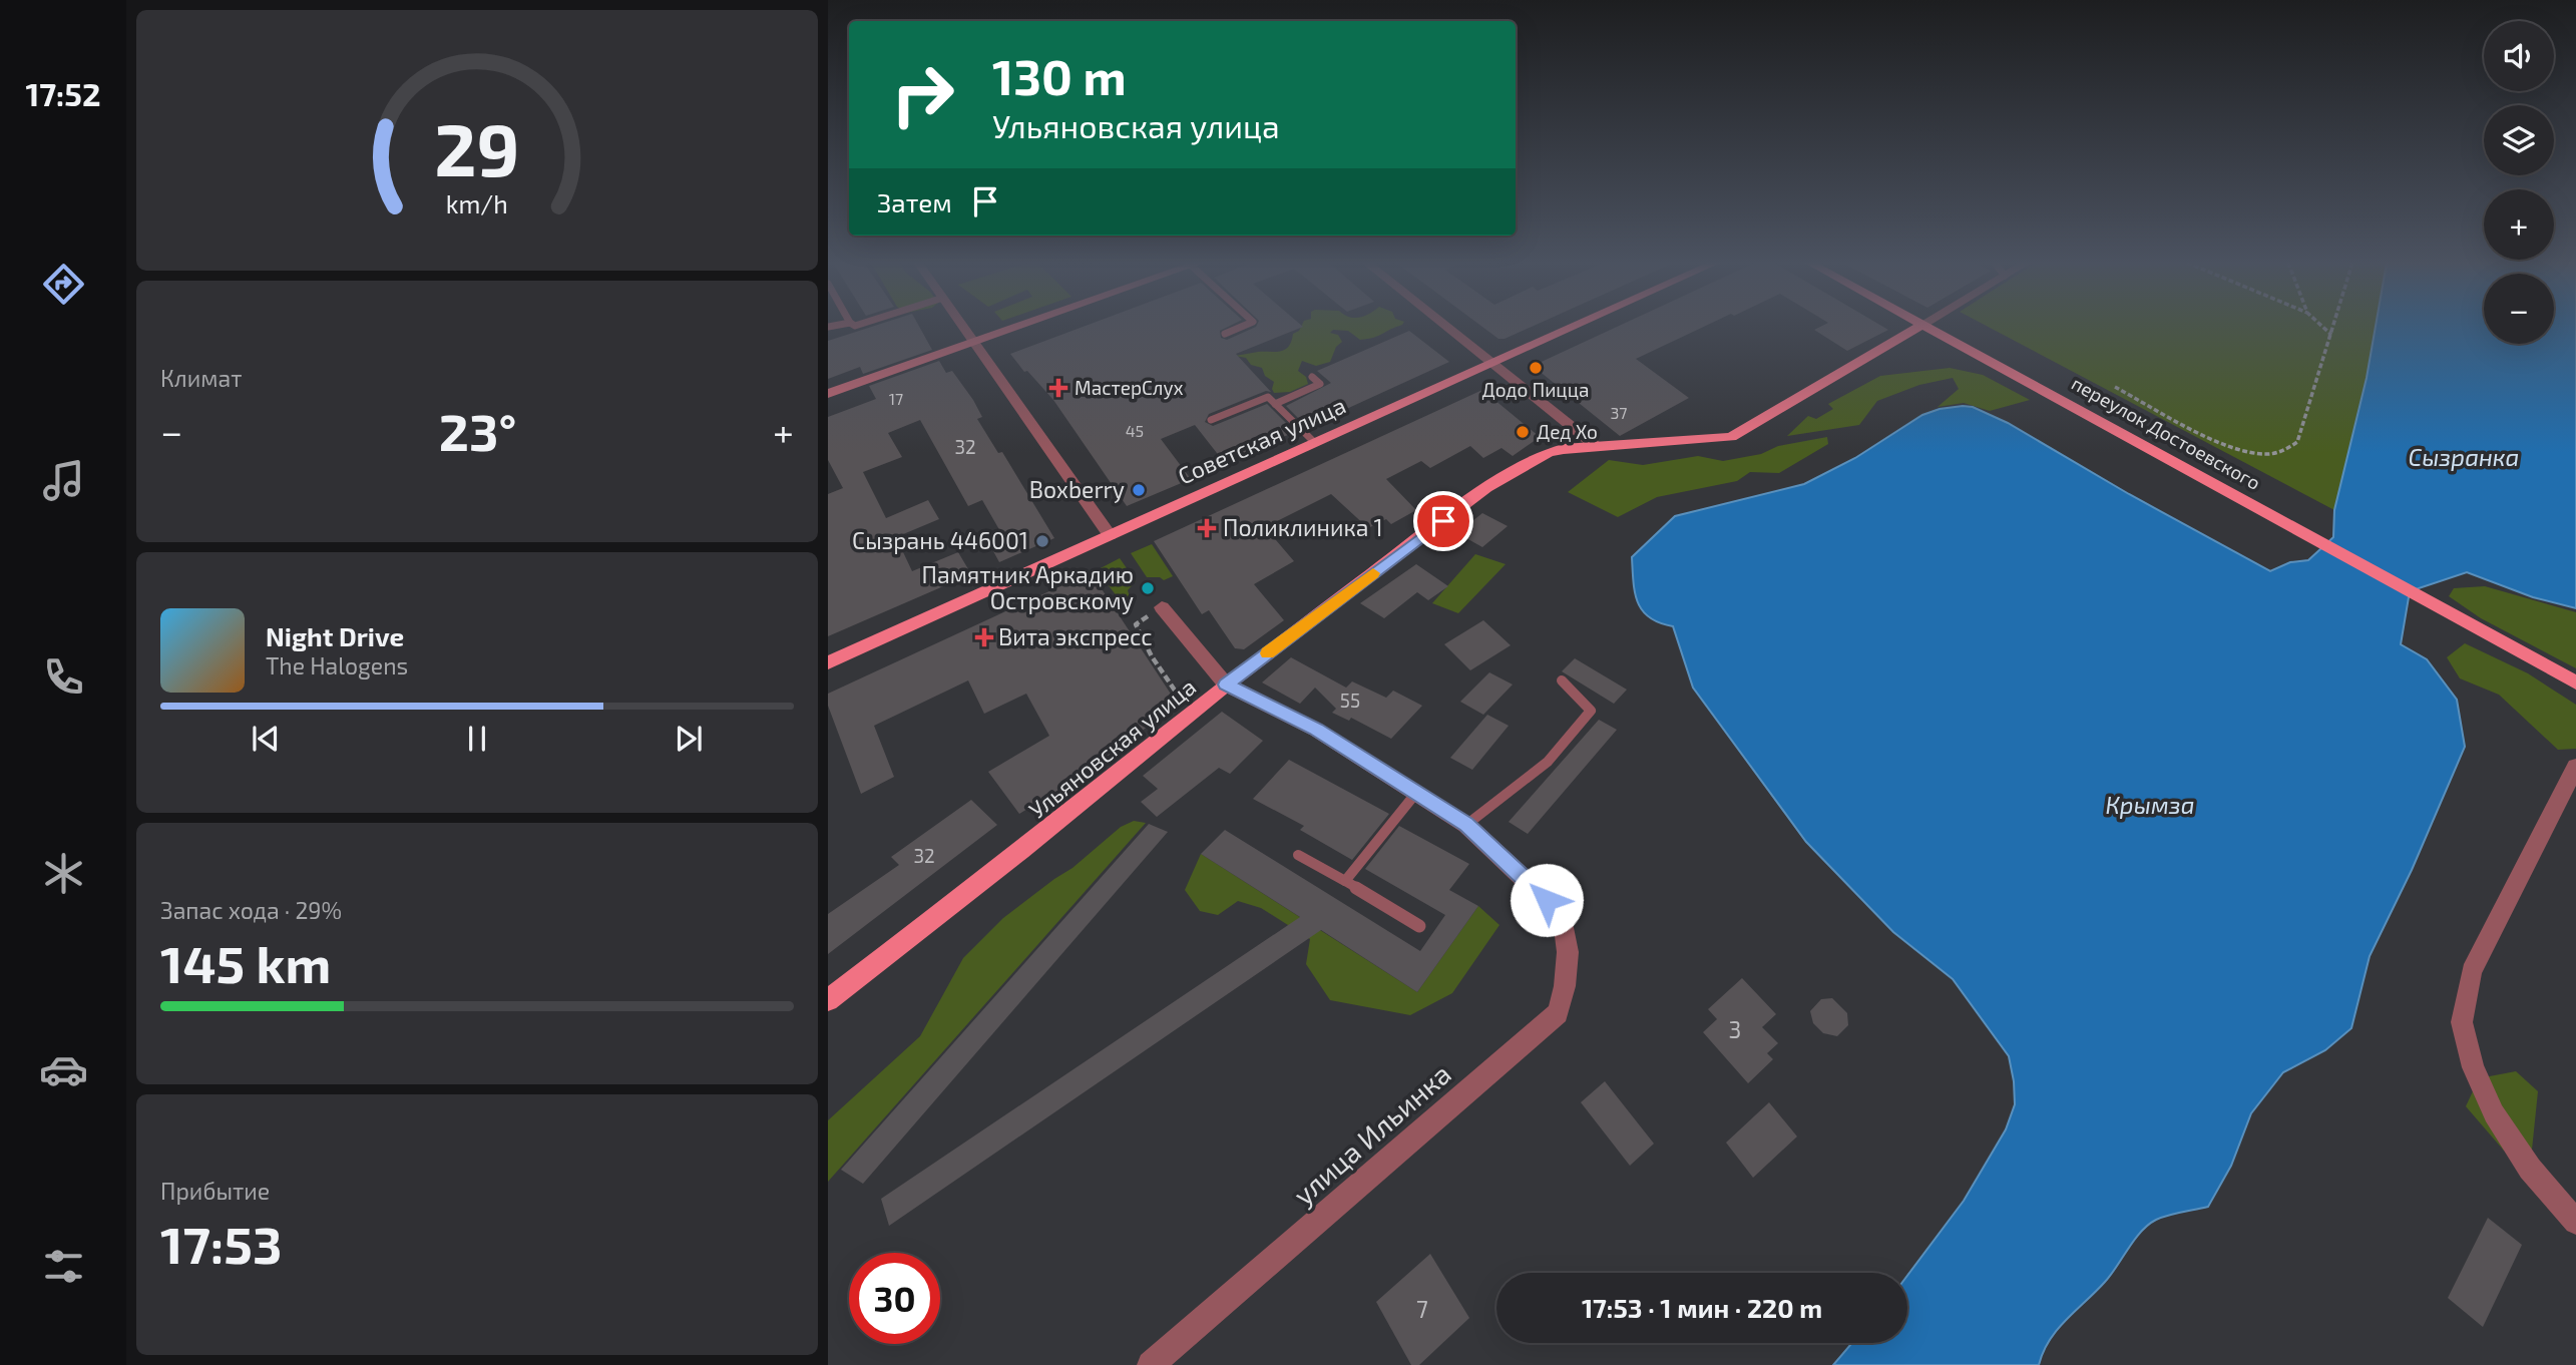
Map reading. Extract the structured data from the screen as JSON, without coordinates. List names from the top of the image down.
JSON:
{
  "streets": {
    "main road": ["переулок Достоевского", "Советская улица", "Ульяновская улица"],
    "street": ["улица Ильинка"]
  },
  "water": ["Сызранка", "Крымза"],
  "places": {
    "other": [
      "Додо Пицца",
      "Дед Хо",
      "Boxberry",
      "Сызрань 446001",
      "Памятник Аркадию Островскому"
    ],
    "health": ["МастерСлух", "Поликлиника 1", "Вита экспресс"]
  },
  "house_numbers": [
    "17",
    "37",
    "45",
    "32",
    "55",
    "32",
    "3",
    "7"
  ],
  "page": {
    "tabs": "17:52",
    "map_buttons": ["+", "−"],
    "turn": ["130 m", "Ульяновская улица"],
    "then": "Затем",
    "tile": [
      "Климат",
      ["Запас хода · 29%", "145 km"],
      ["Прибытие", "17:53"]
    ],
    "heat": ["−", "23°", "+"],
    "song": ["Night Drive", "The Halogens"],
    "limit": "30",
    "trip": "17:53 · 1 мин · 220 m",
    "gauge": ["29", "km/h"]
  }
}
